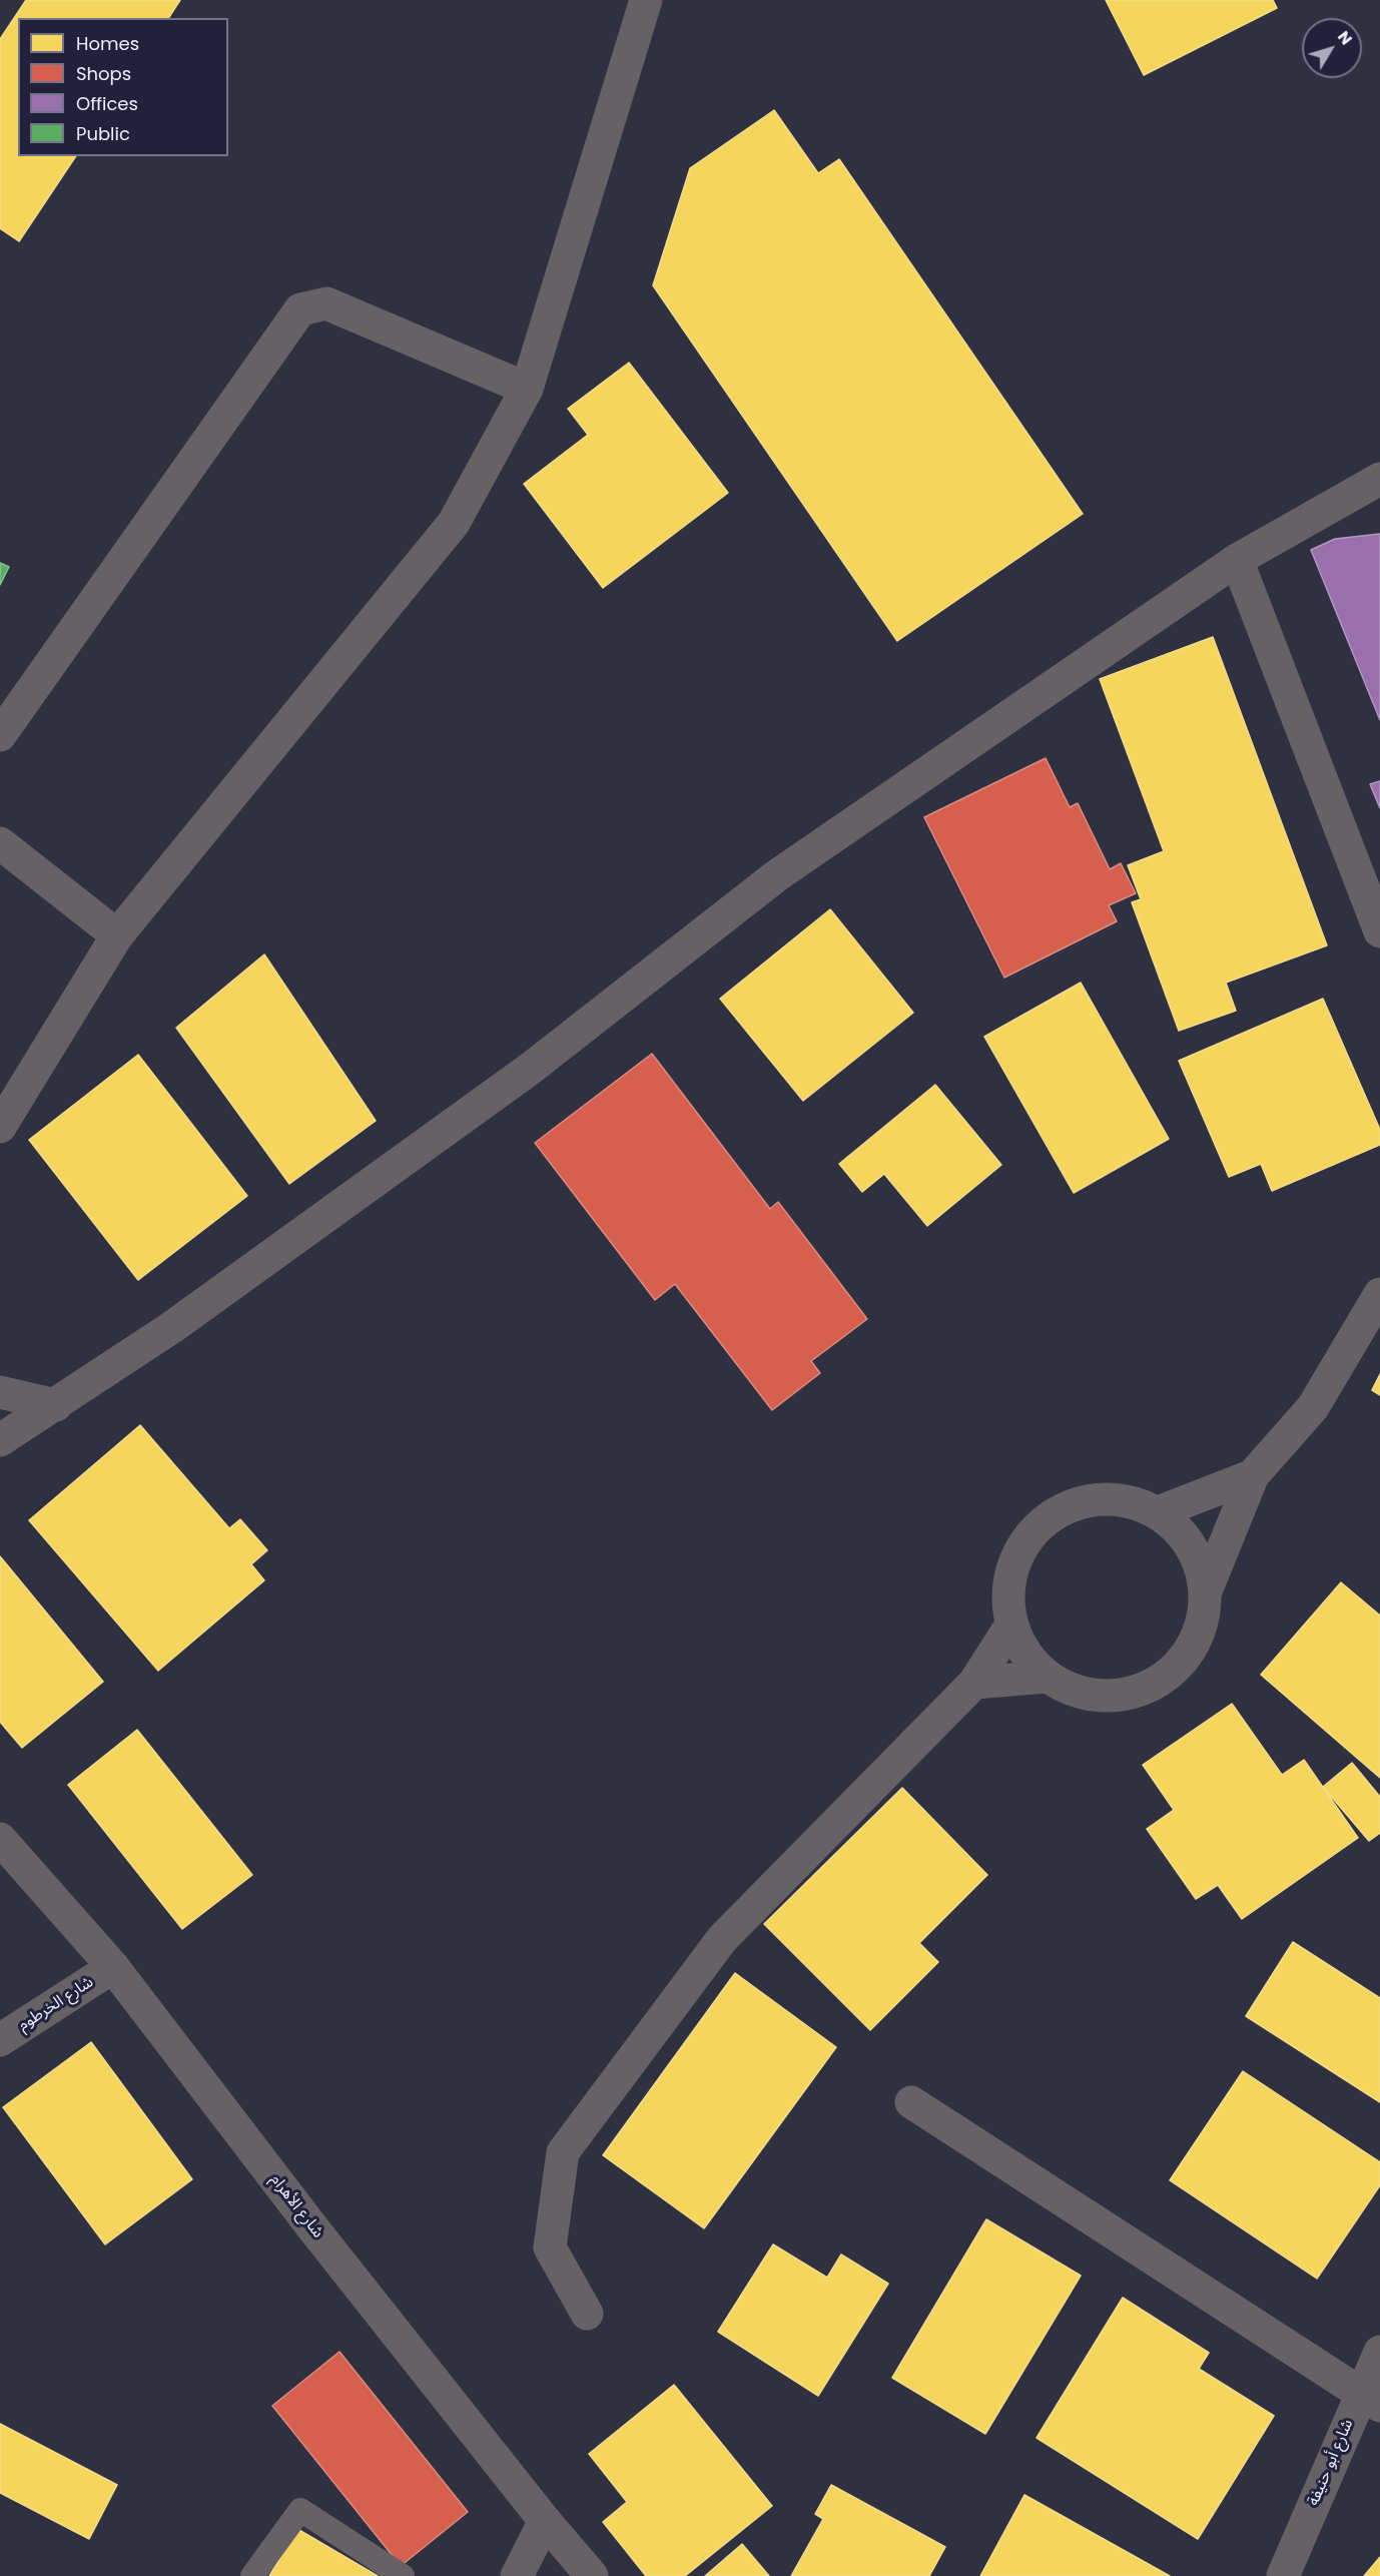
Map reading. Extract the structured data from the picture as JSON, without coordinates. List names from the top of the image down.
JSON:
{
  "streets": {
    "street": ["شارع الخرطوم", "شارع الأهرام", "شارع أبو حنيفة"]
  },
  "crossings": [
    ["شارع الخرطوم", "شارع الأهرام"]
  ],
  "legend": [
    "Homes",
    "Shops",
    "Offices",
    "Public"
  ],
  "north": "top right"
}
